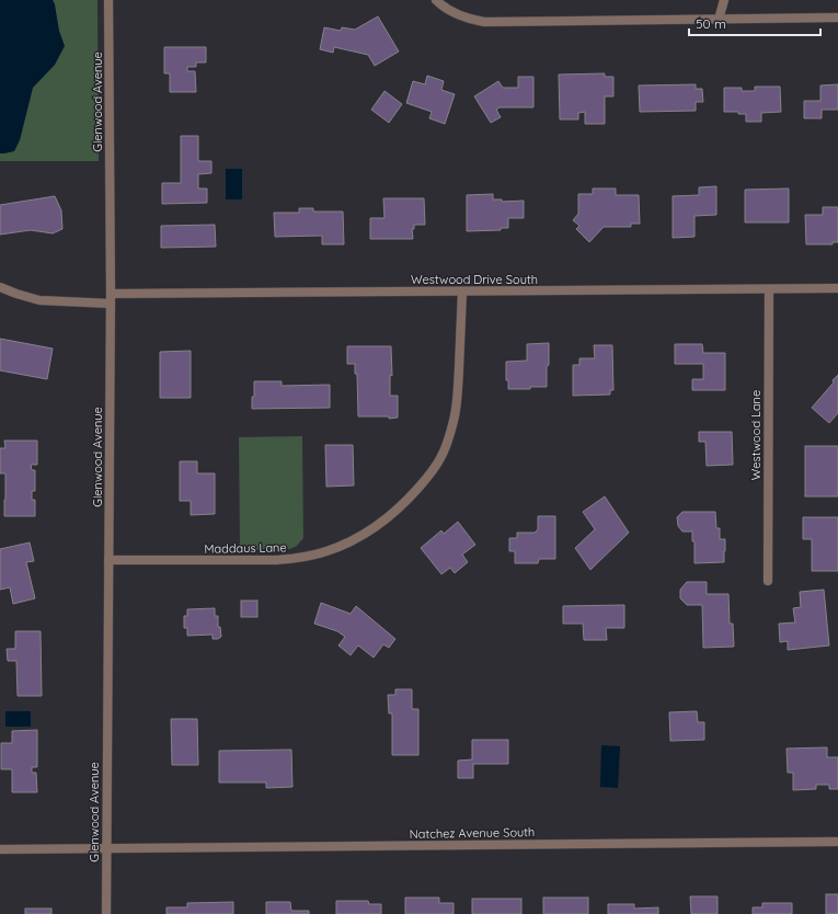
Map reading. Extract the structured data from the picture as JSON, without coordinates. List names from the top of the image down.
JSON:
{
  "streets": {
    "street": [
      "Glenwood Avenue",
      "Westwood Drive South",
      "Westwood Lane",
      "Maddaus Lane",
      "Natchez Avenue South"
    ]
  },
  "crossings": [
    ["Glenwood Avenue", "Westwood Drive South"],
    ["Glenwood Avenue", "Maddaus Lane"],
    ["Glenwood Avenue", "Natchez Avenue South"],
    ["Westwood Drive South", "Westwood Lane"],
    ["Westwood Drive South", "Maddaus Lane"]
  ],
  "scale_bar": "50 m"
}
